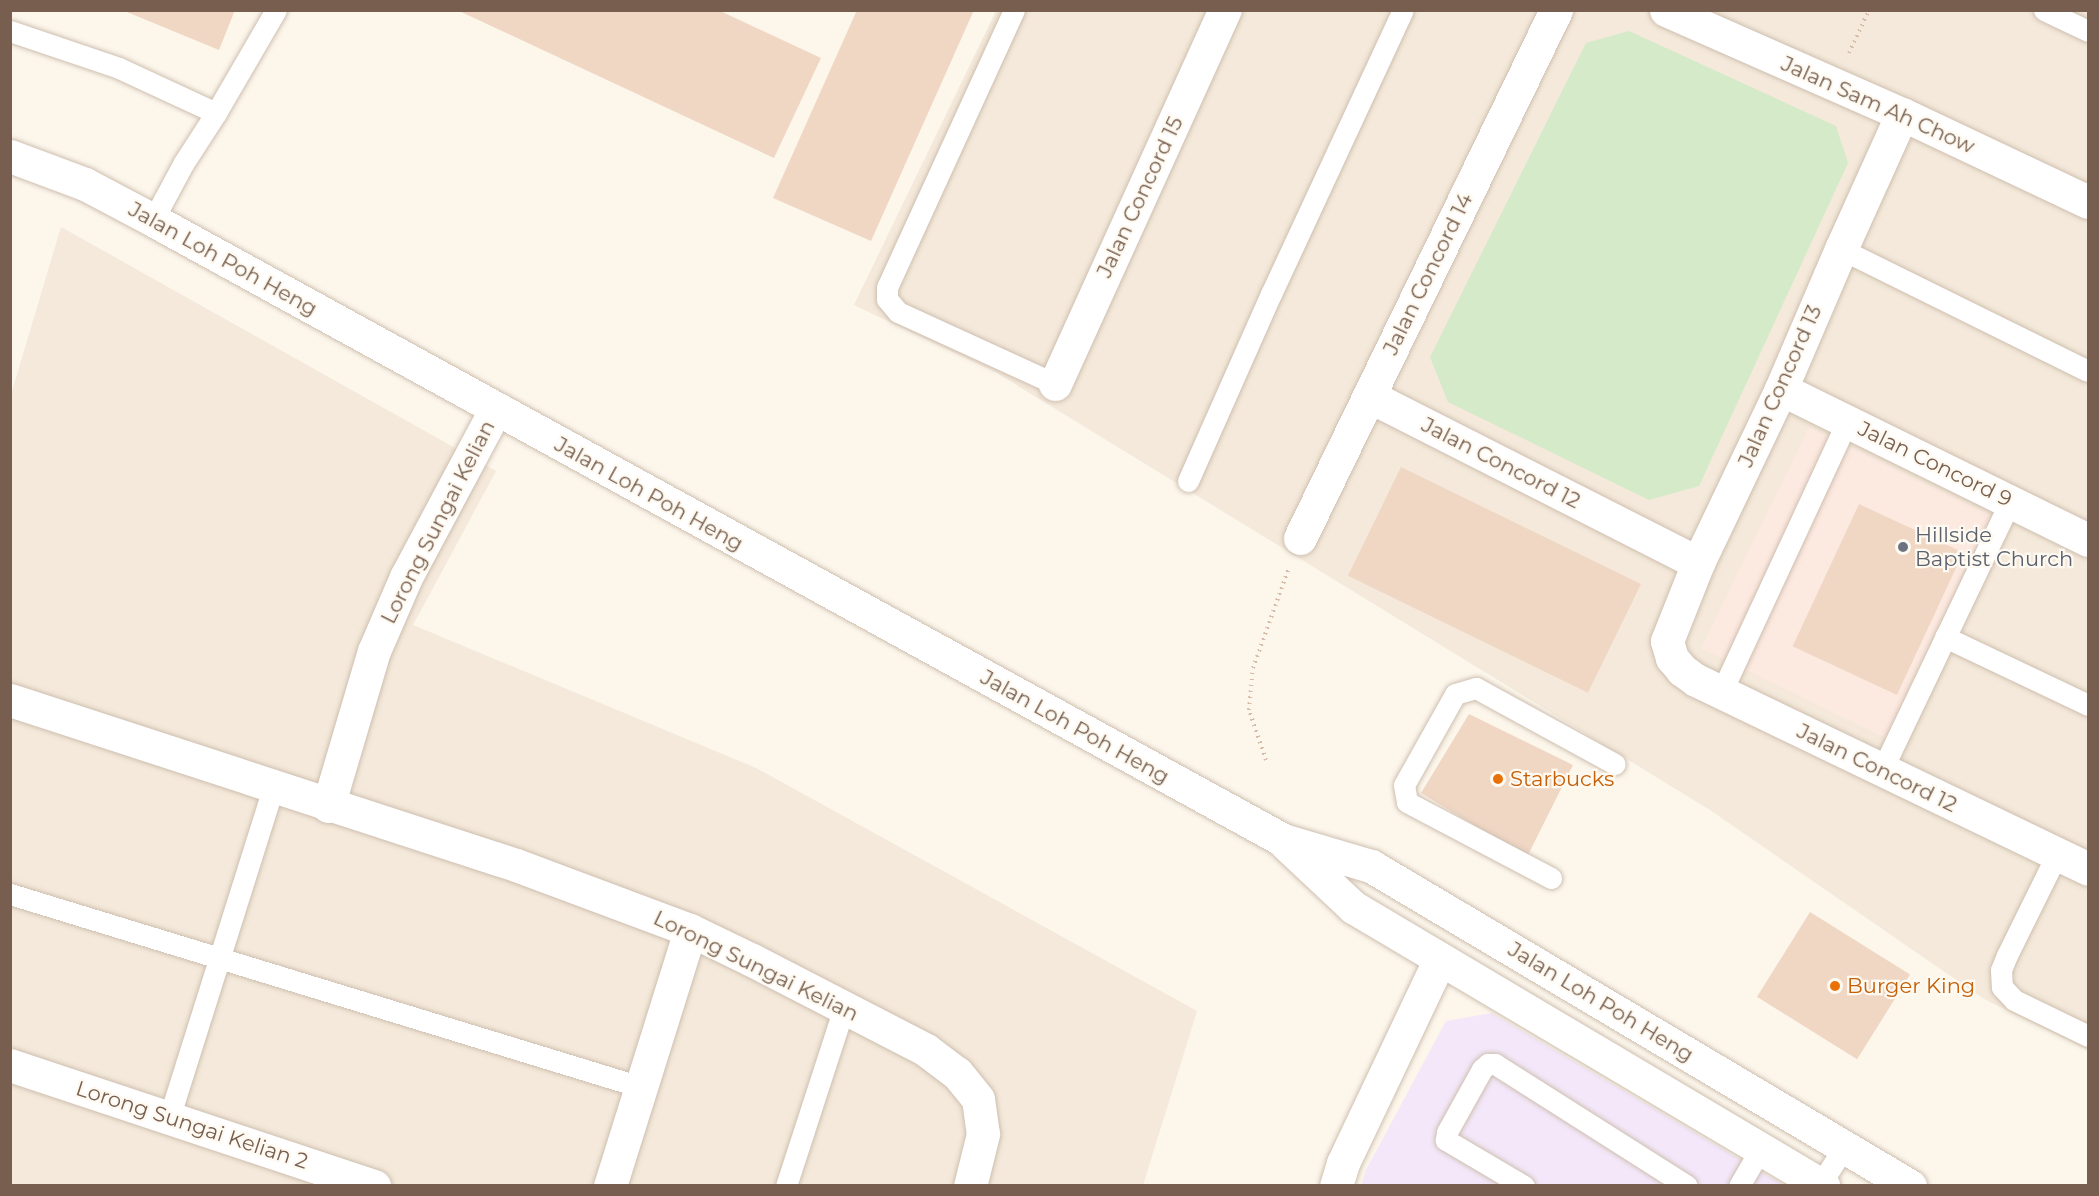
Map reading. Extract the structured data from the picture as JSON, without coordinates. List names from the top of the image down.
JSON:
{
  "streets": {
    "street": [
      "Jalan Sam Ah Chow",
      "Jalan Concord 15",
      "Jalan Loh Poh Heng",
      "Jalan Concord 14",
      "Jalan Concord 13",
      "Jalan Concord 12",
      "Jalan Concord 9",
      "Lorong Sungai Kelian",
      "Lorong Sungai Kelian 2"
    ]
  },
  "crossings": [
    ["Jalan Sam Ah Chow", "Jalan Concord 13"],
    ["Jalan Loh Poh Heng", "Lorong Sungai Kelian"],
    ["Jalan Concord 14", "Jalan Concord 12"],
    ["Jalan Concord 13", "Jalan Concord 12"],
    ["Jalan Concord 13", "Jalan Concord 9"]
  ],
  "places": ["Hillside Baptist Church", "Starbucks", "Burger King"]
}
